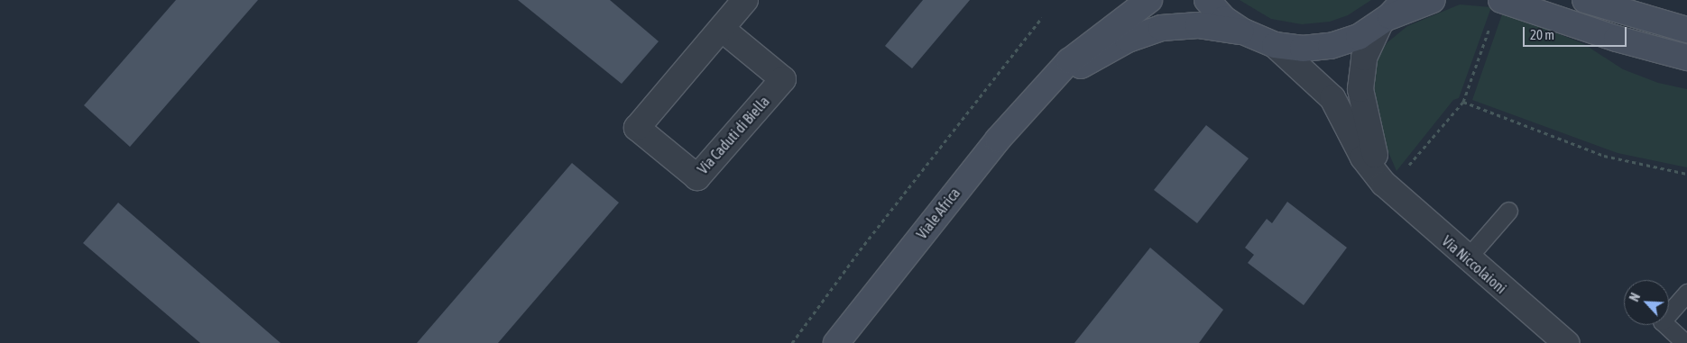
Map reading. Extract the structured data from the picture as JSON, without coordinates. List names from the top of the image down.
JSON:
{
  "streets": {
    "street": ["Via Caduti di Biella", "Viale Africa", "Via Niccolaioni"]
  },
  "crossings": [
    ["Viale Africa", "Via Niccolaioni"]
  ],
  "scale_bar": "20 m",
  "north": "top left"
}
